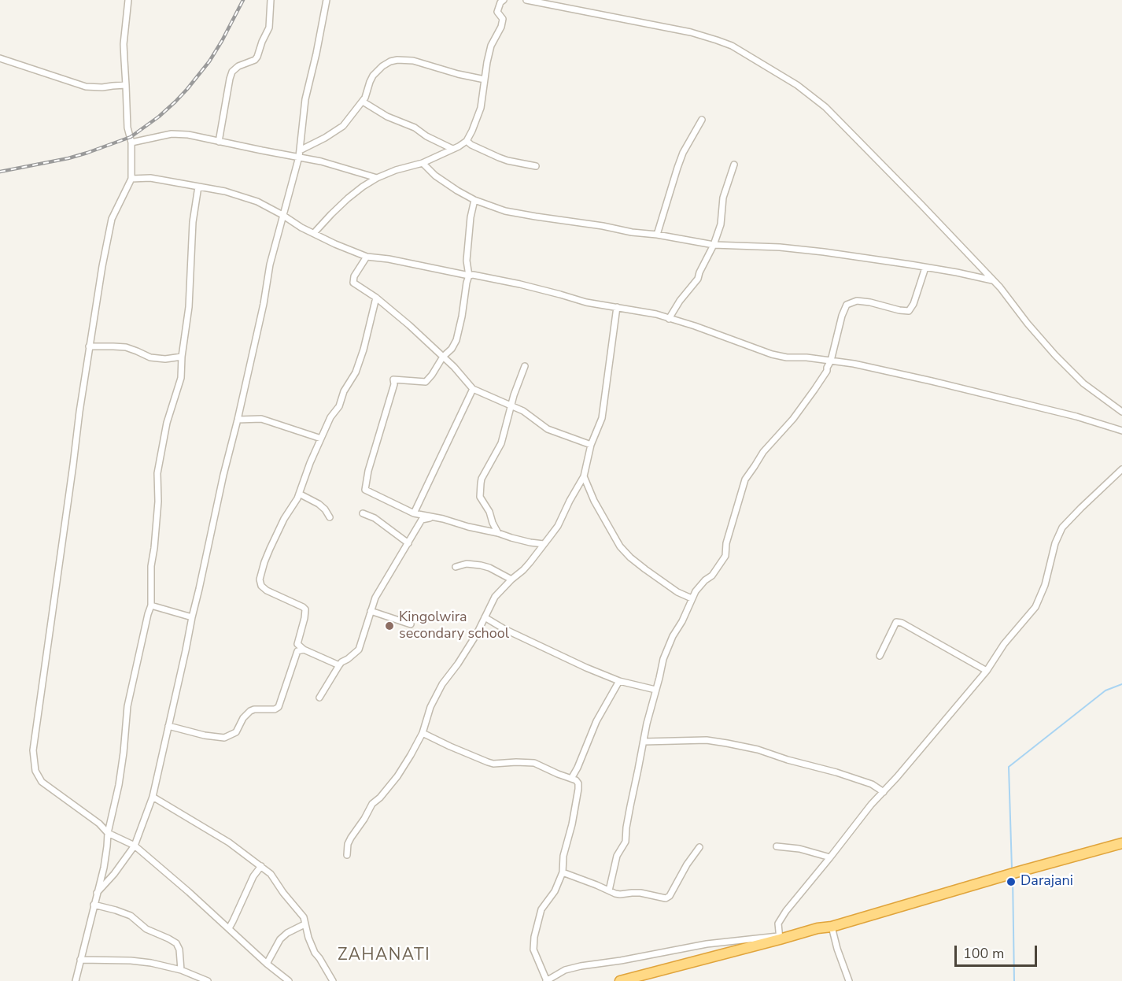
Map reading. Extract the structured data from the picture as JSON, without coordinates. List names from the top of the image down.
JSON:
{
  "districts": ["ZAHANATI"],
  "places": ["Kingolwira secondary school", "Darajani"],
  "scale_bar": "100 m"
}
